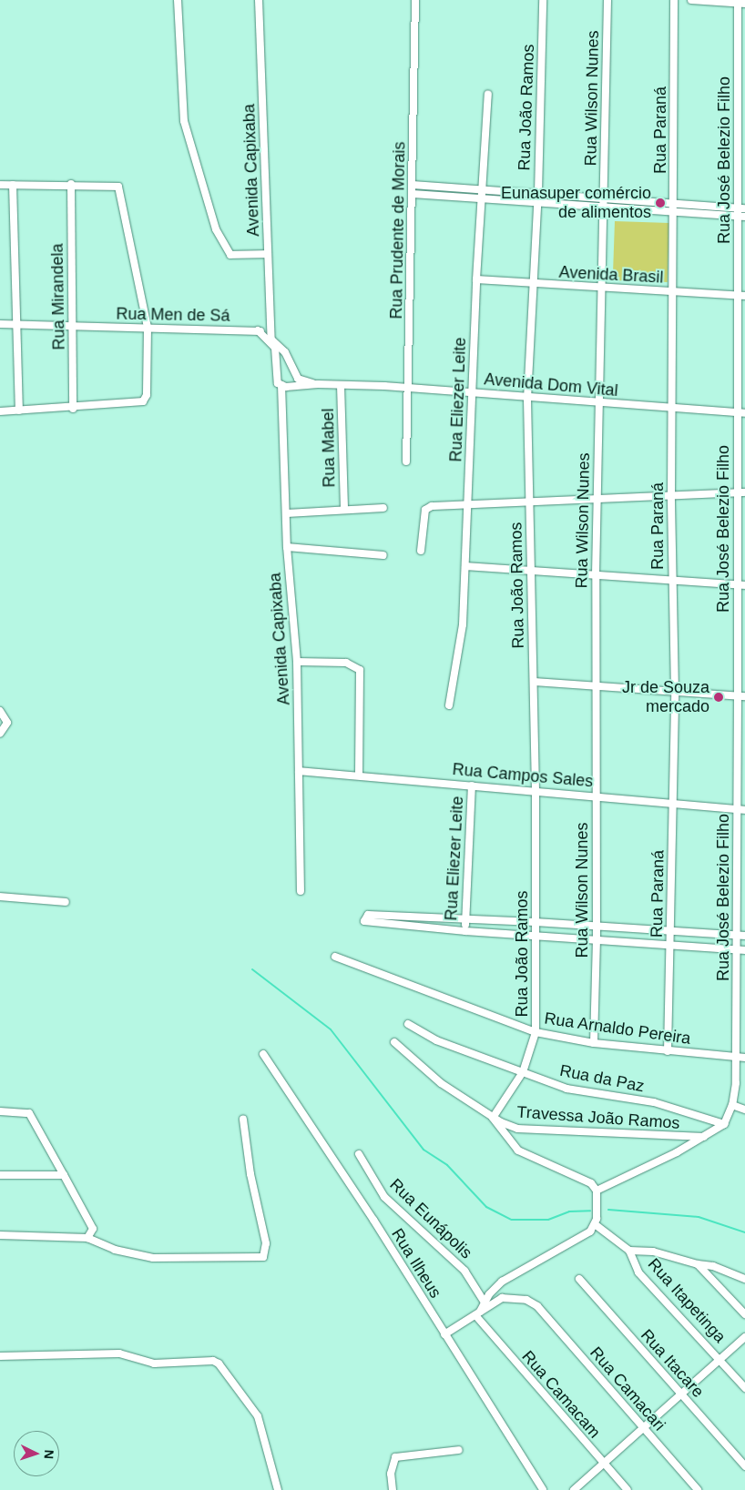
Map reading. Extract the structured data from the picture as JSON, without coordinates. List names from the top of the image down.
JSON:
{
  "streets": {
    "street": [
      "Rua Wilson Nunes",
      "Rua João Ramos",
      "Rua Paraná",
      "Rua José Belezio Filho",
      "Avenida Capixaba",
      "Rua Prudente de Morais",
      "Avenida Brasil",
      "Rua Mirandela",
      "Rua Men de Sá",
      "Avenida Dom Vital",
      "Rua Eliezer Leite",
      "Rua Mabel",
      "Rua Campos Sales",
      "Rua Arnaldo Pereira",
      "Rua da Paz",
      "Travessa João Ramos",
      "Rua Eunápolis",
      "Rua Ilheus",
      "Rua Itapetinga",
      "Rua Itacare",
      "Rua Camacari",
      "Rua Camacam"
    ]
  },
  "crossings": [
    ["Rua Wilson Nunes", "Avenida Brasil"],
    ["Rua Wilson Nunes", "Avenida Dom Vital"],
    ["Rua Wilson Nunes", "Rua Campos Sales"],
    ["Rua Wilson Nunes", "Rua Arnaldo Pereira"],
    ["Rua João Ramos", "Avenida Brasil"],
    ["Rua João Ramos", "Avenida Dom Vital"],
    ["Rua João Ramos", "Rua Campos Sales"],
    ["Rua João Ramos", "Rua Arnaldo Pereira"],
    ["Rua João Ramos", "Rua da Paz"],
    ["Rua João Ramos", "Travessa João Ramos"],
    ["Rua Paraná", "Avenida Brasil"],
    ["Rua Paraná", "Avenida Dom Vital"],
    ["Rua Paraná", "Rua Campos Sales"],
    ["Rua Paraná", "Rua Arnaldo Pereira"],
    ["Rua José Belezio Filho", "Avenida Brasil"],
    ["Rua José Belezio Filho", "Avenida Dom Vital"],
    ["Rua José Belezio Filho", "Rua Campos Sales"],
    ["Rua José Belezio Filho", "Rua Arnaldo Pereira"],
    ["Avenida Capixaba", "Rua Men de Sá"],
    ["Avenida Capixaba", "Avenida Dom Vital"],
    ["Avenida Capixaba", "Rua Campos Sales"],
    ["Rua Prudente de Morais", "Avenida Dom Vital"],
    ["Avenida Brasil", "Rua Eliezer Leite"],
    ["Rua Mirandela", "Rua Men de Sá"],
    ["Avenida Dom Vital", "Rua Eliezer Leite"],
    ["Avenida Dom Vital", "Rua Mabel"],
    ["Rua Eliezer Leite", "Rua Campos Sales"],
    ["Rua Camacari", "Rua Camacam"]
  ],
  "places": ["Eunasuper comércio de alimentos", "Jr de Souza mercado"],
  "north": "right"
}
